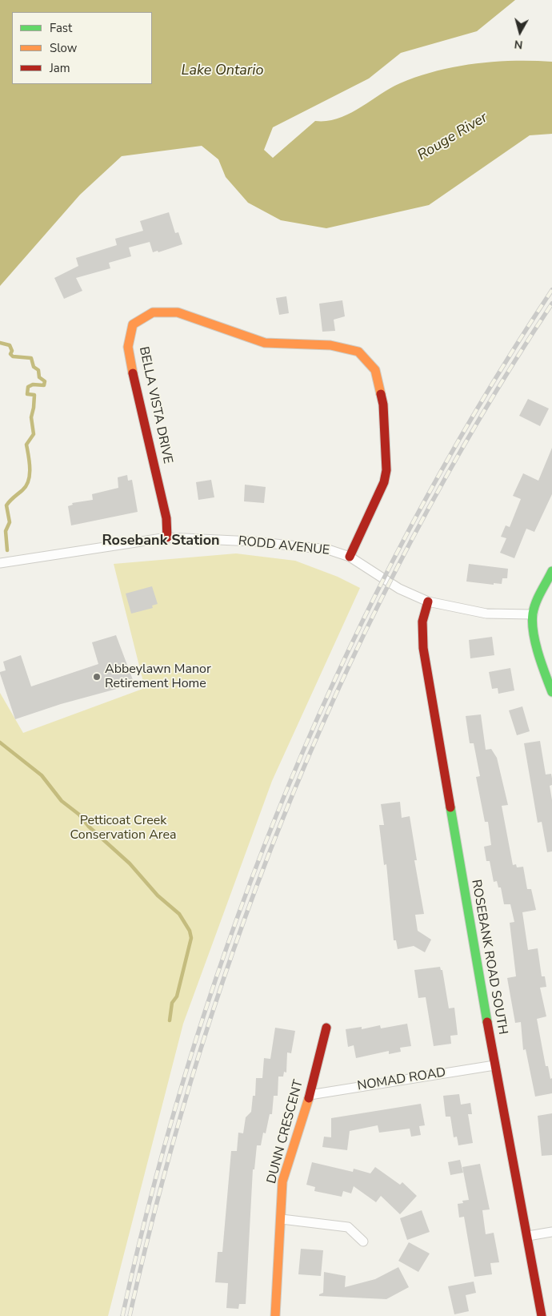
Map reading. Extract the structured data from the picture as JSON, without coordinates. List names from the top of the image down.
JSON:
{
  "streets": {
    "street": [
      "BELLA VISTA DRIVE",
      "RODD AVENUE",
      "ROSEBANK ROAD SOUTH",
      "NOMAD ROAD",
      "DUNN CRESCENT"
    ]
  },
  "crossings": [
    ["BELLA VISTA DRIVE", "RODD AVENUE"],
    ["RODD AVENUE", "ROSEBANK ROAD SOUTH"],
    ["ROSEBANK ROAD SOUTH", "NOMAD ROAD"],
    ["NOMAD ROAD", "DUNN CRESCENT"]
  ],
  "districts": ["Rosebank Station"],
  "water": ["Lake Ontario", "Rouge River"],
  "parks": ["Petticoat Creek Conservation Area"],
  "places": ["Abbeylawn Manor Retirement Home"],
  "legend": ["Fast", "Slow", "Jam"],
  "north": "bottom"
}
